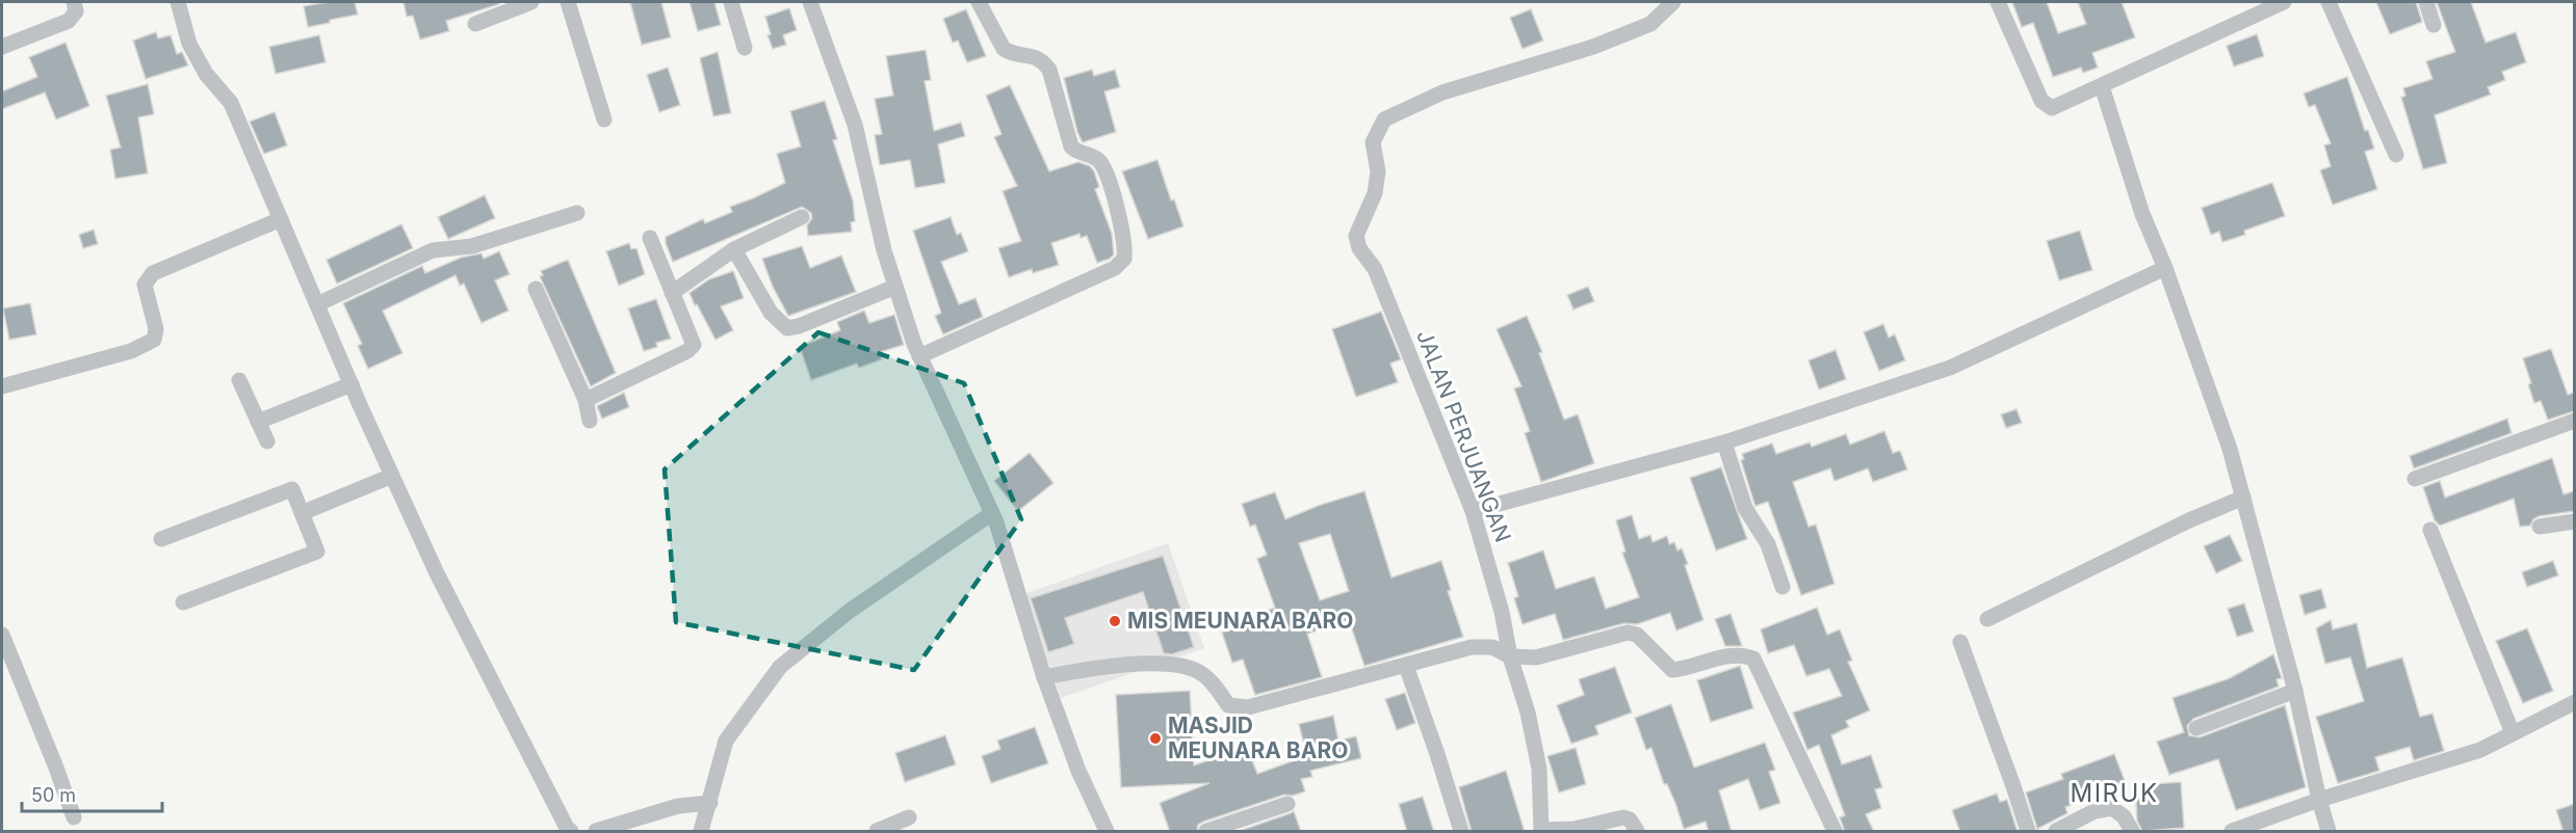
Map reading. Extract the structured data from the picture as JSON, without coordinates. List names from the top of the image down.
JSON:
{
  "streets": {
    "street": ["JALAN PERJUANGAN"]
  },
  "districts": ["MIRUK"],
  "places": ["MIS MEUNARA BARO", "MASJID MEUNARA BARO"],
  "scale_bar": "50 m"
}
